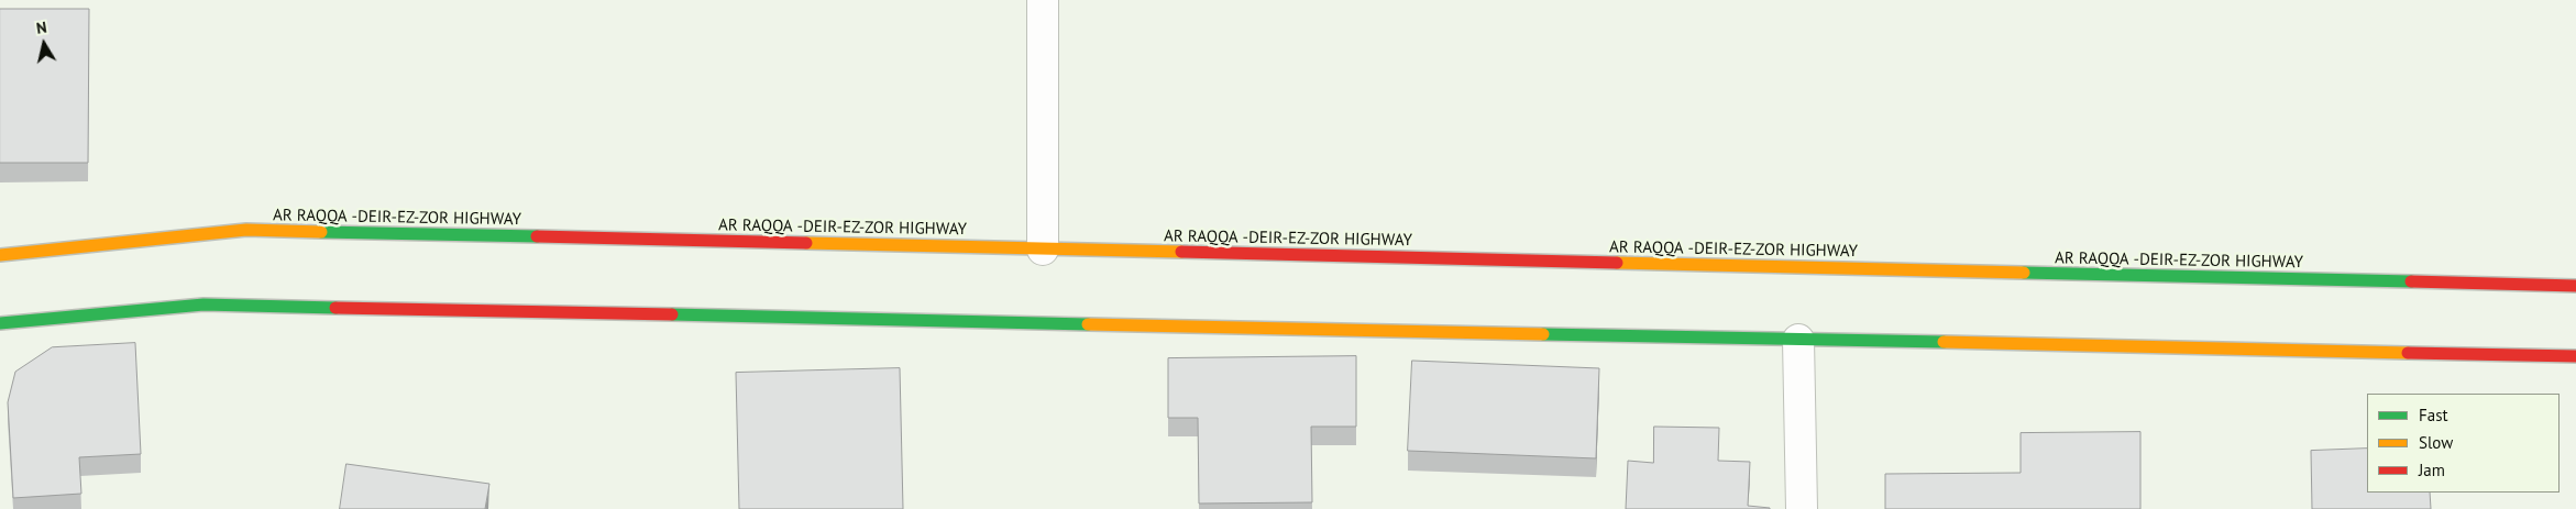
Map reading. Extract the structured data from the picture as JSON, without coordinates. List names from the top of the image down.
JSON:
{
  "streets": {
    "main road": ["AR RAQQA -DEIR-EZ-ZOR HIGHWAY"]
  },
  "legend": ["Fast", "Slow", "Jam"],
  "north": "top"
}
